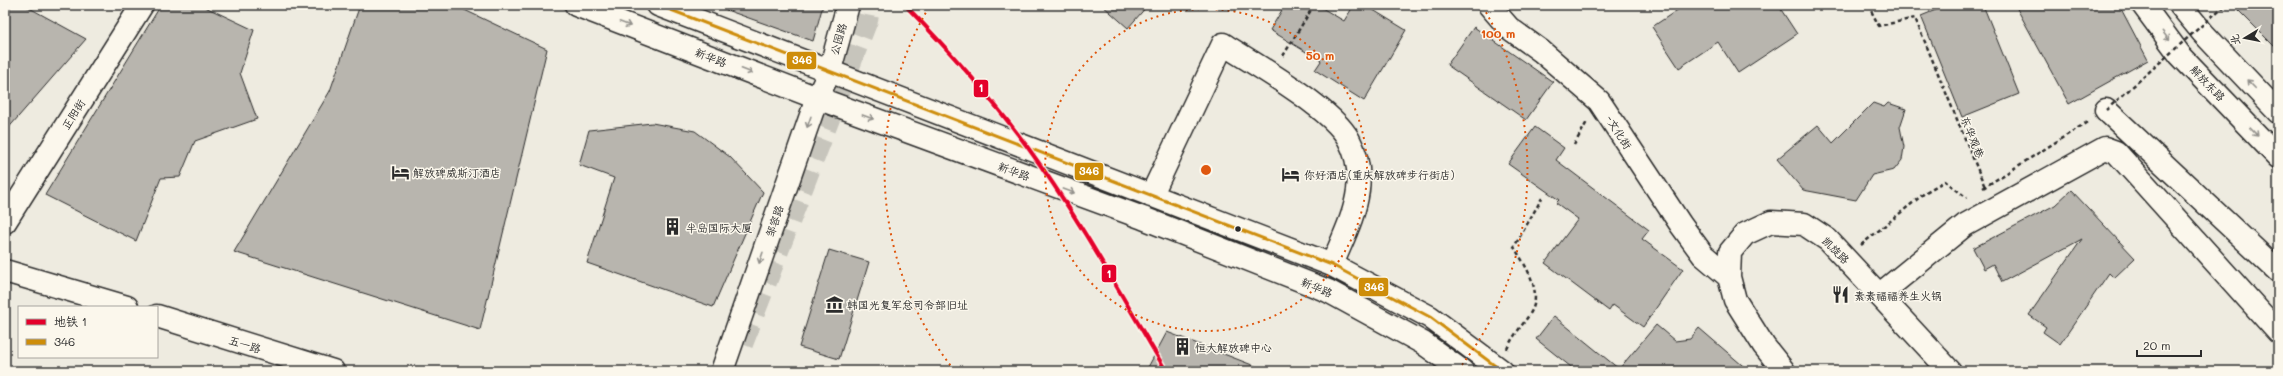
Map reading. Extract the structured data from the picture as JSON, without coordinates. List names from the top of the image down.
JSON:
{
  "streets": {
    "street": [
      "公园路",
      "新华路",
      "解放东路",
      "正阳街",
      "-文化街",
      "邹容路",
      "凯旋路",
      "五一路"
    ],
    "path": ["东华观巷"]
  },
  "crossings": [
    ["公园路", "邹容路"],
    ["新华路", "邹容路"],
    ["-文化街", "凯旋路"]
  ],
  "one_way": ["邹容路"],
  "places": {
    "hotel": ["解放碑威斯汀酒店", "你好酒店(重庆解放碑步行街店)"],
    "building": ["半岛国际大厦", "恒大解放碑中心"],
    "restaurant": ["素素福福养生火锅"],
    "museum": ["韩国光复军总司令部旧址"]
  },
  "lines": ["metro line 1", "transit line 346"],
  "legend": ["地铁 1", "346"],
  "scale_bar": "20 m",
  "north": "left",
  "rings": ["100 m", "50 m"]
}
